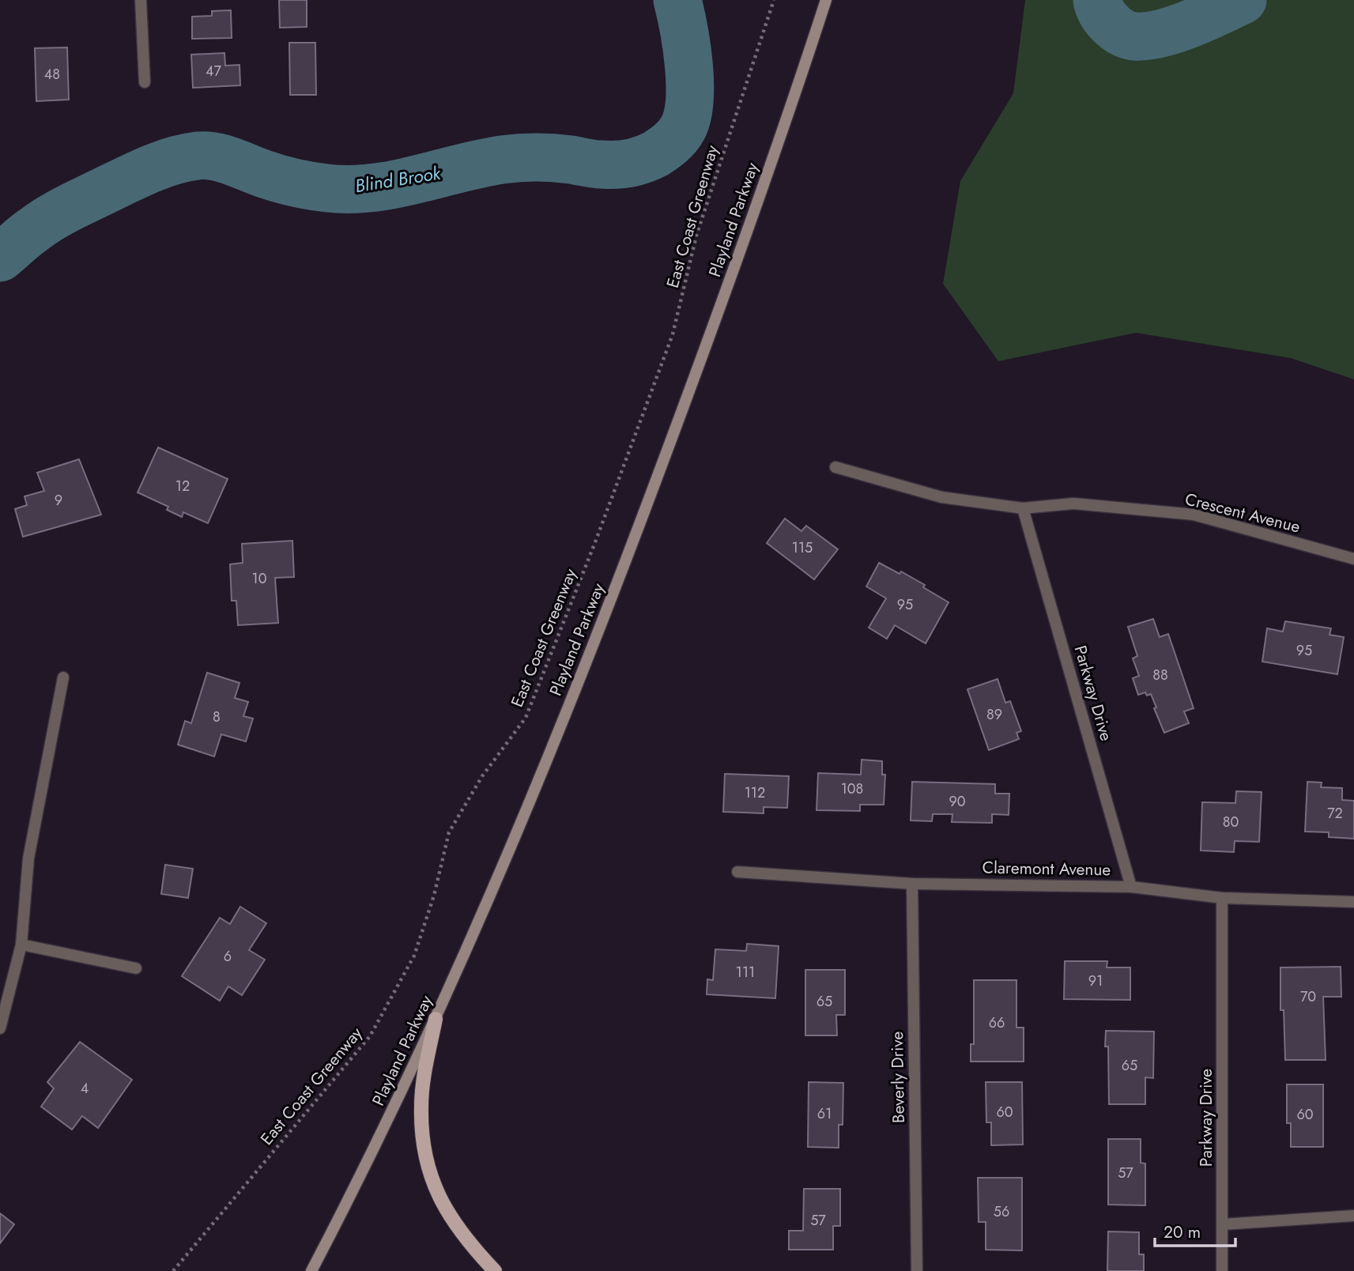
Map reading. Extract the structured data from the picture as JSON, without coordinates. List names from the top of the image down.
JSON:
{
  "streets": {
    "main road": ["Playland Parkway"],
    "street": [
      "Crescent Avenue",
      "Parkway Drive",
      "Claremont Avenue",
      "Beverly Drive"
    ],
    "path": ["East Coast Greenway"]
  },
  "crossings": [
    ["Crescent Avenue", "Parkway Drive"],
    ["Parkway Drive", "Claremont Avenue"],
    ["Claremont Avenue", "Beverly Drive"]
  ],
  "water": ["Blind Brook"],
  "house_numbers": [
    "47",
    "48",
    "12",
    "9",
    "115",
    "10",
    "95",
    "95",
    "88",
    "89",
    "8",
    "108",
    "112",
    "90",
    "72",
    "80",
    "6",
    "111",
    "91",
    "70",
    "65",
    "66",
    "65",
    "4",
    "60",
    "61",
    "60",
    "57",
    "56",
    "57"
  ],
  "scale_bar": "20 m"
}
